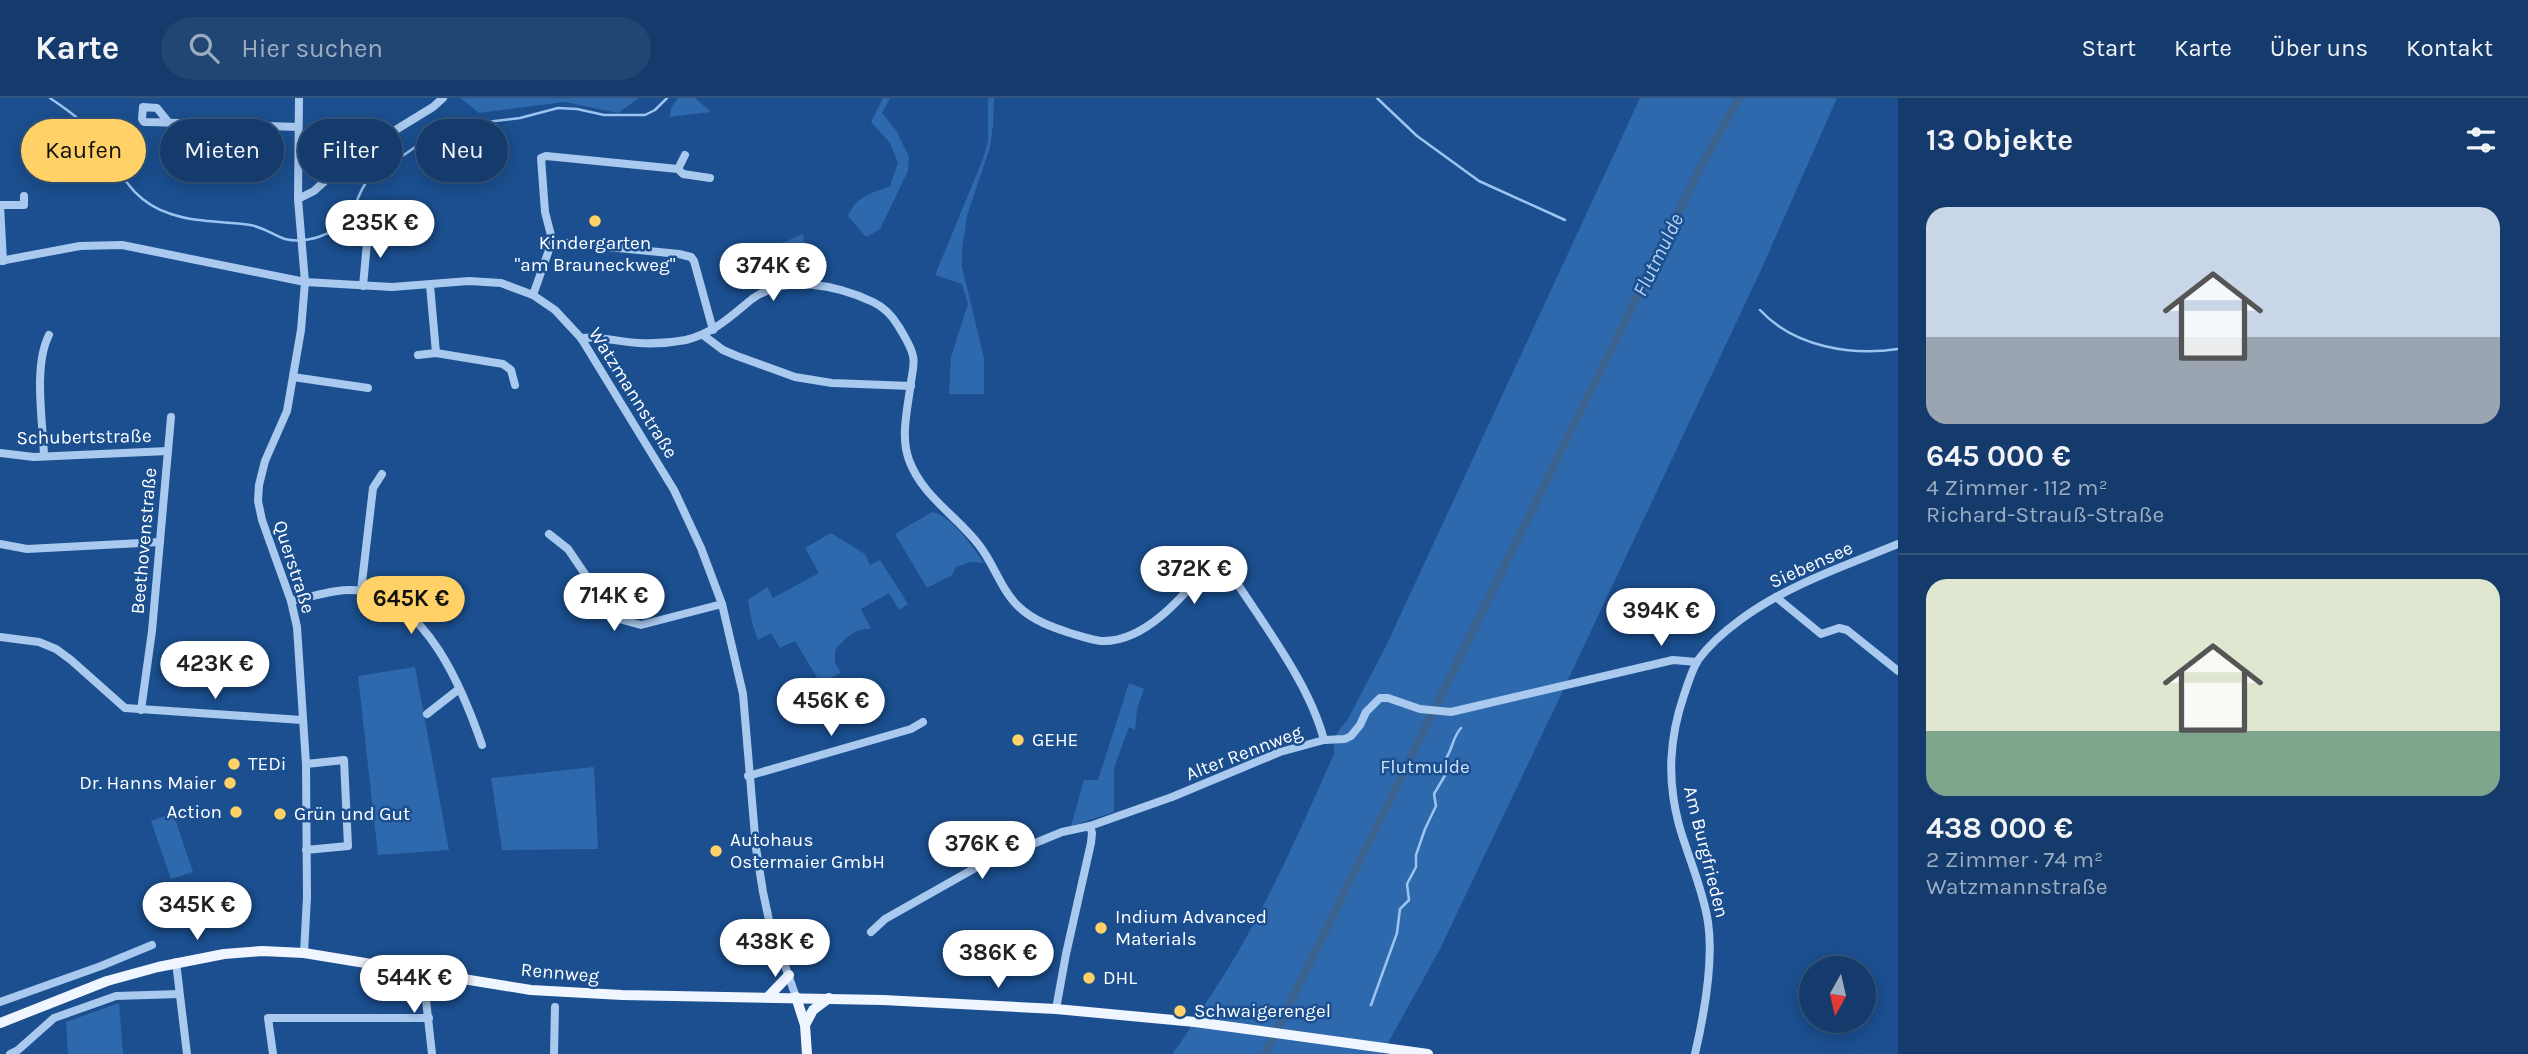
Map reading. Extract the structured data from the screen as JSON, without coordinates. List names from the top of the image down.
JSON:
{
  "streets": {
    "main road": ["Rennweg"],
    "street": [
      "Watzmannstraße",
      "Schubertstraße",
      "Beethovenstraße",
      "Siebensee",
      "Querstraße",
      "Alter Rennweg",
      "Am Burgfrieden"
    ]
  },
  "crossings": [
    ["Watzmannstraße", "Querstraße"],
    ["Watzmannstraße", "Rennweg"],
    ["Schubertstraße", "Beethovenstraße"],
    ["Siebensee", "Alter Rennweg"],
    ["Siebensee", "Am Burgfrieden"],
    ["Querstraße", "Rennweg"],
    ["Alter Rennweg", "Am Burgfrieden"]
  ],
  "water": ["Flutmulde"],
  "parks": ["Flutmulde"],
  "places": [
    "Kindergarten \"am Brauneckweg\"",
    "GEHE",
    "TEDi",
    "Dr. Hanns Maier",
    "Action",
    "Grün und Gut",
    "Autohaus Ostermaier GmbH",
    "Indium Advanced Materials",
    "DHL",
    "Schwaigerengel"
  ],
  "north": "bottom",
  "page": {
    "header": "Karte",
    "search": "Hier suchen",
    "nav": [
      "Start",
      "Karte",
      "Über uns",
      "Kontakt"
    ],
    "heading": "13 Objekte",
    "chip": [
      "Kaufen",
      "Mieten",
      "Filter",
      "Neu"
    ],
    "list": [
      {
        "name": "645 000 €",
        "note": "4 Zimmer · 112 m² · Richard-Strauß-Straße"
      },
      {
        "name": "438 000 €",
        "note": "2 Zimmer · 74 m² · Watzmannstraße"
      }
    ],
    "price": [
      "235K €",
      "374K €",
      "372K €",
      "714K €",
      "645K €",
      "394K €",
      "423K €",
      "456K €",
      "376K €",
      "345K €",
      "438K €",
      "386K €",
      "544K €"
    ]
  }
}
